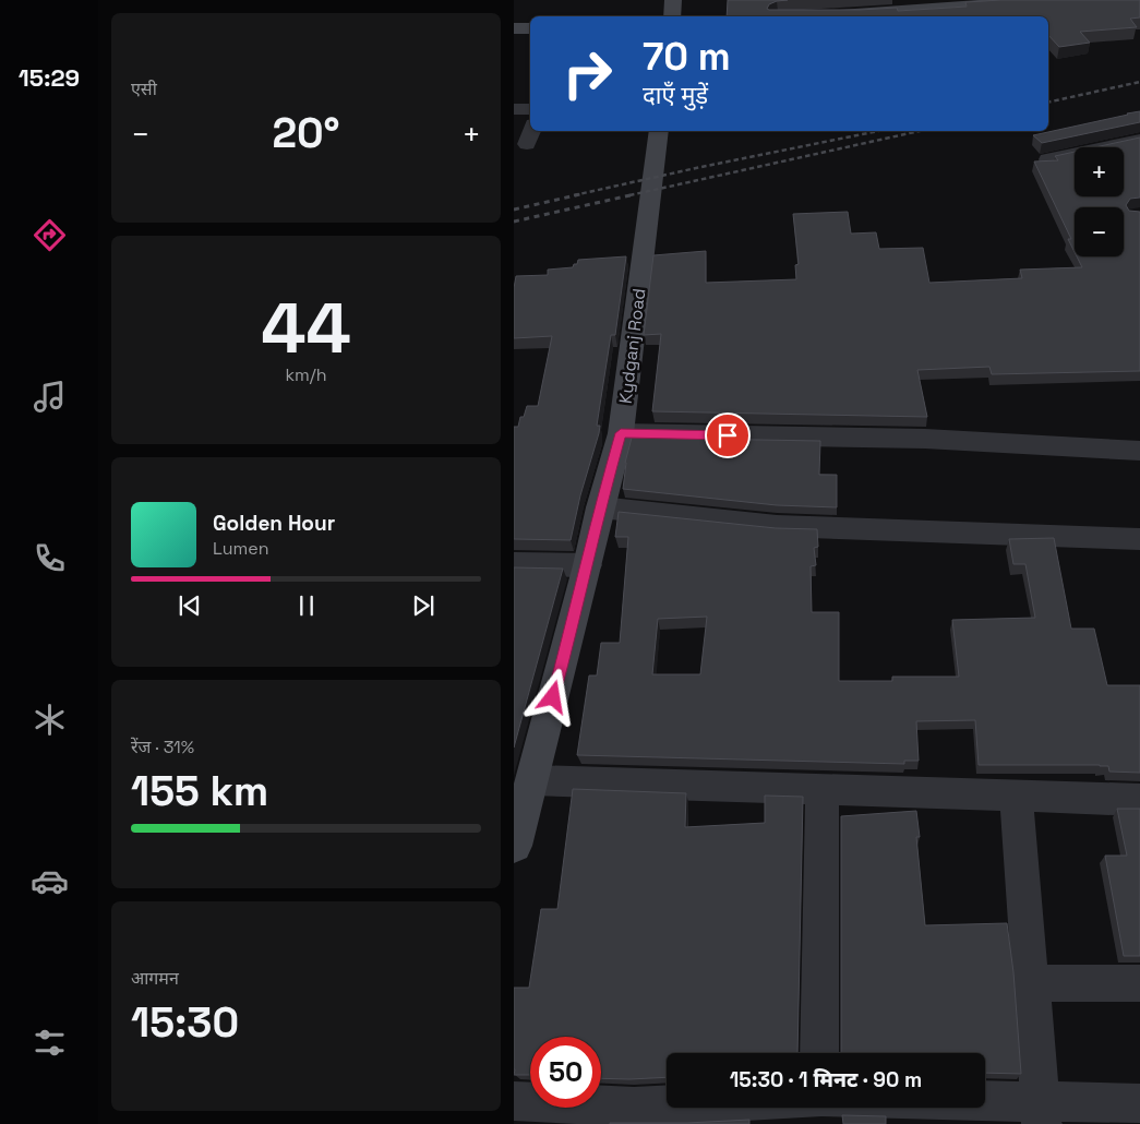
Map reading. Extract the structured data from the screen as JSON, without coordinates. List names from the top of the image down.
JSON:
{
  "streets": {
    "main road": ["Kydganj Road"]
  },
  "page": {
    "tabs": "15:29",
    "tile": [
      "एसी",
      ["44", "km/h"],
      ["रेंज · 31%", "155 km"],
      ["आगमन", "15:30"]
    ],
    "turn": ["70 m", "दाएँ मुड़ें"],
    "heat": ["−", "20°", "+"],
    "map_buttons": ["+", "−"],
    "song": ["Golden Hour", "Lumen"],
    "limit": "50",
    "trip": "15:30 · 1 मिनट · 90 m"
  }
}
